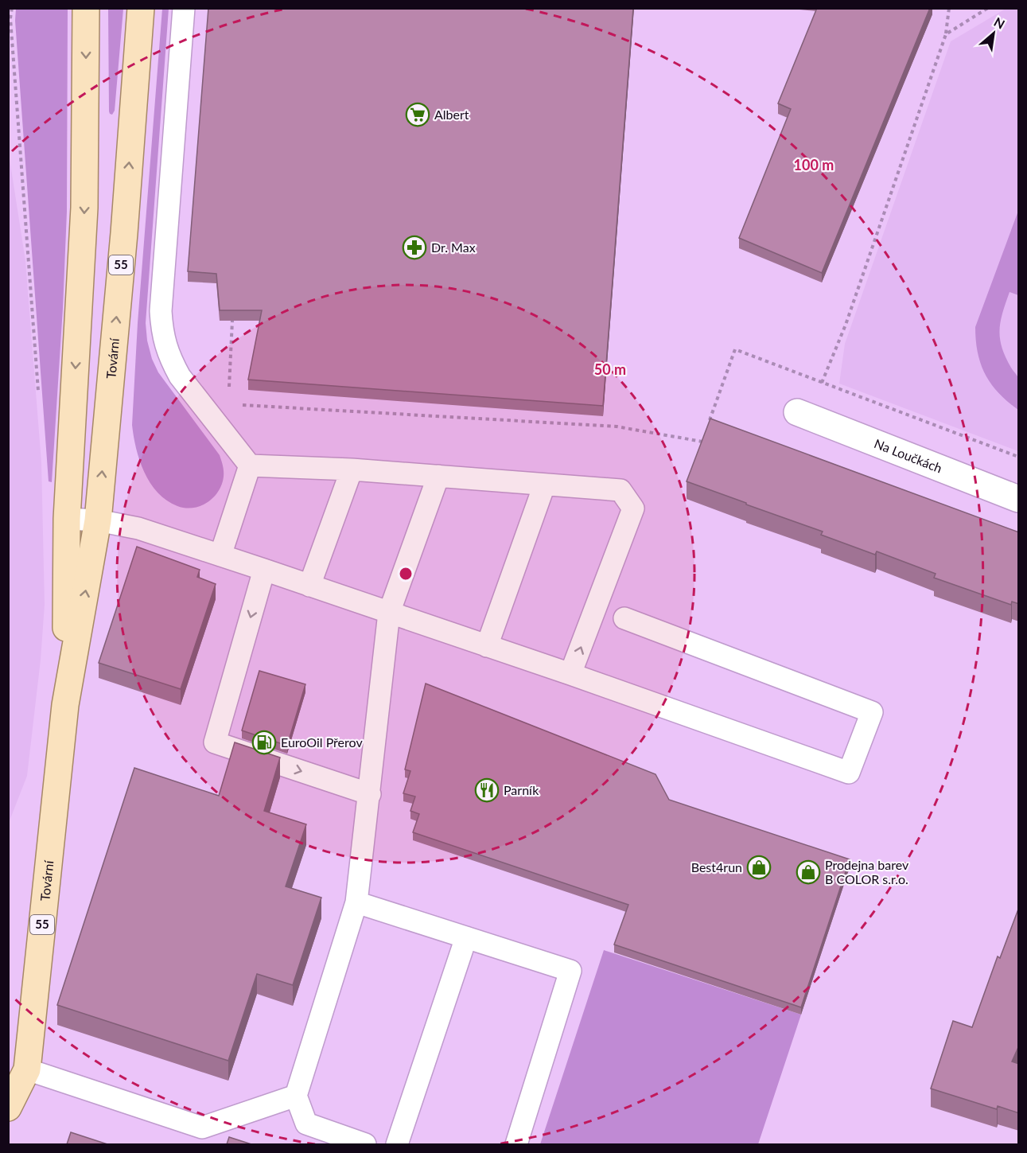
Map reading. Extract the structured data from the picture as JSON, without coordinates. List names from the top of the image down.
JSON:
{
  "streets": {
    "main road": ["55", "Tovární"],
    "street": ["Na Loučkách"]
  },
  "places": {
    "supermarket": ["Albert"],
    "pharmacy": ["Dr. Max"],
    "fuel station": ["EuroOil Přerov"],
    "restaurant": ["Parník"],
    "shop": ["Best4run", "Prodejna barev B COLOR s.r.o."]
  },
  "north": "top right",
  "rings": ["100 m", "50 m"]
}
